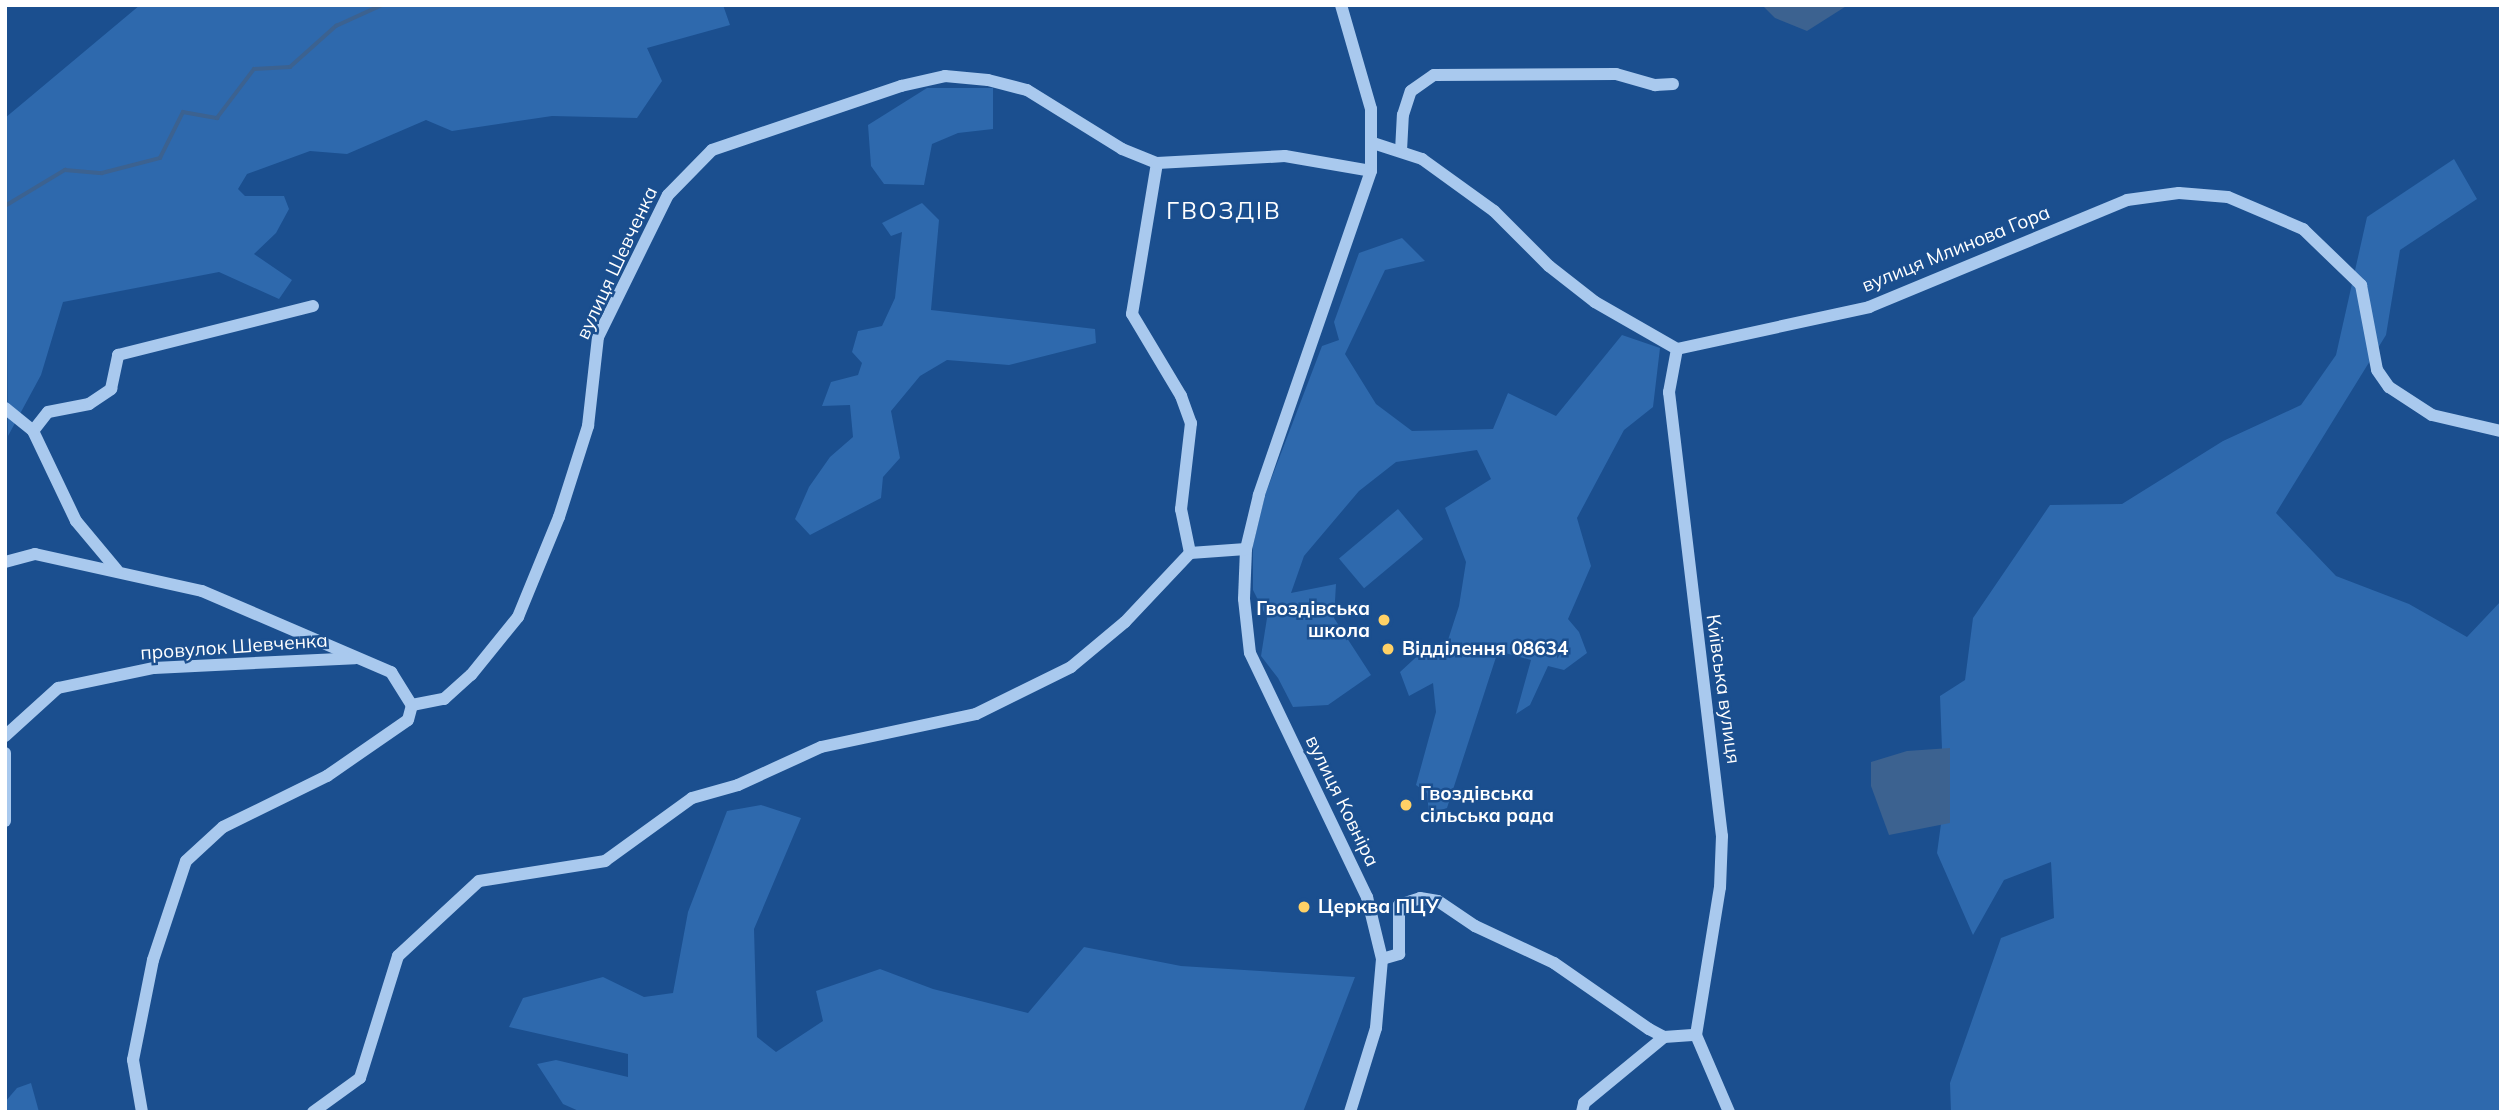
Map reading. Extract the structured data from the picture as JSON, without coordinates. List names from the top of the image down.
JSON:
{
  "streets": {
    "street": [
      "вулиця Млинова Гора",
      "вулиця Шевченка",
      "провулок Шевченка",
      "Київська вулиця",
      "вулиця Ковніра"
    ]
  },
  "crossings": [
    ["вулиця Млинова Гора", "Київська вулиця"],
    ["вулиця Шевченка", "провулок Шевченка"],
    ["вулиця Шевченка", "вулиця Ковніра"]
  ],
  "districts": ["ГВОЗДІВ"],
  "places": [
    "Гвоздівська школа",
    "Відділення 08634",
    "Гвоздівська сільська рада",
    "Церква ПЦУ"
  ]
}
